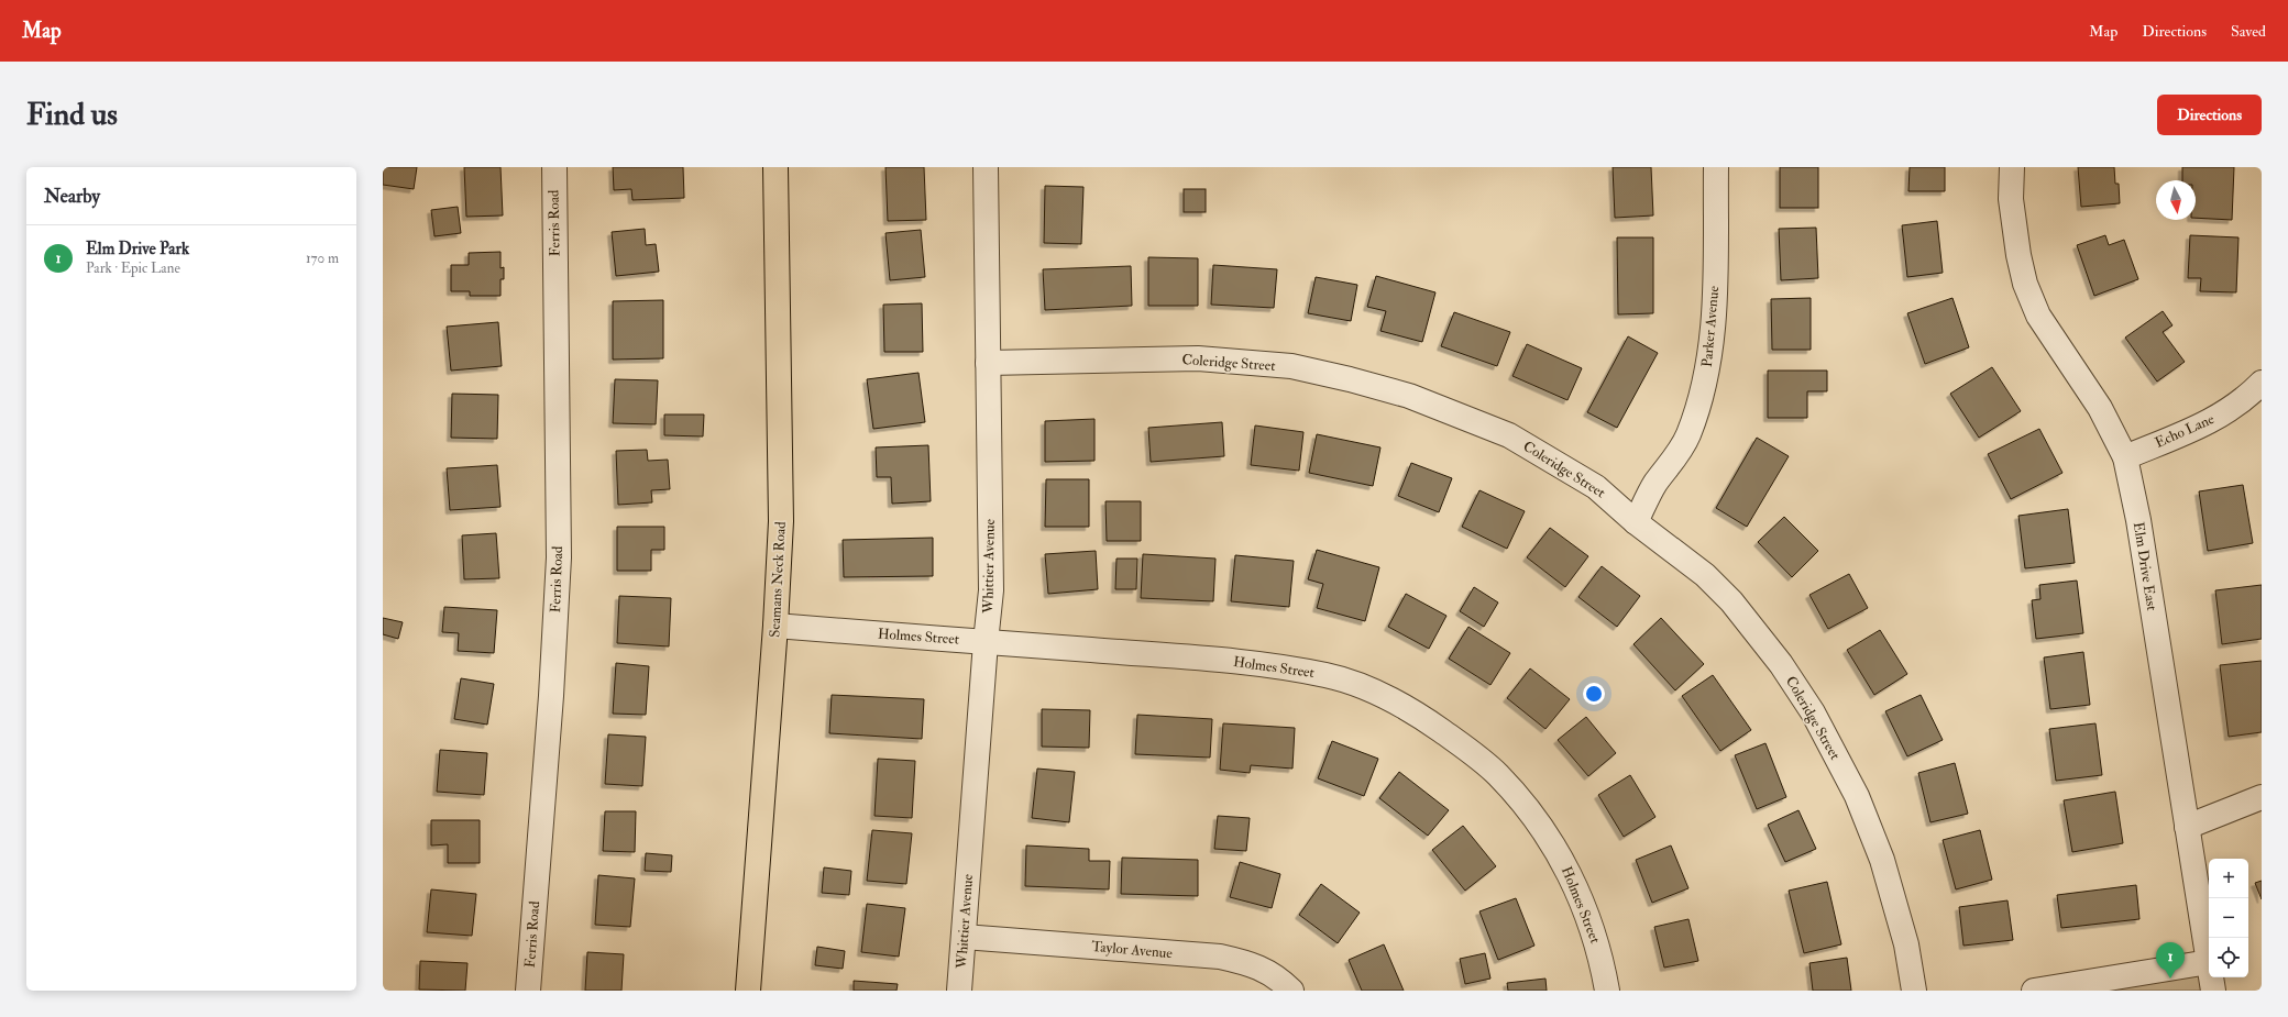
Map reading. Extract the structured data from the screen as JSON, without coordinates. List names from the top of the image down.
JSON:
{
  "streets": {
    "main road": ["Seamans Neck Road"],
    "street": [
      "Ferris Road",
      "Parker Avenue",
      "Coleridge Street",
      "Echo Lane",
      "Whittier Avenue",
      "Elm Drive East",
      "Holmes Street",
      "Taylor Avenue"
    ]
  },
  "crossings": [
    ["Parker Avenue", "Coleridge Street"],
    ["Coleridge Street", "Whittier Avenue"],
    ["Echo Lane", "Elm Drive East"],
    ["Whittier Avenue", "Holmes Street"],
    ["Whittier Avenue", "Taylor Avenue"],
    ["Seamans Neck Road", "Holmes Street"]
  ],
  "north": "bottom",
  "page": {
    "header": "Map",
    "nav": ["Map", "Directions", "Saved"],
    "buttons": "Directions",
    "title": "Find us",
    "heading": "Nearby",
    "list": [
      {
        "mark": "1",
        "name": "Elm Drive Park",
        "note": "Park · Epic Lane",
        "value": "170 m"
      }
    ],
    "map_buttons": ["+", "−"],
    "pins": "1"
  }
}
